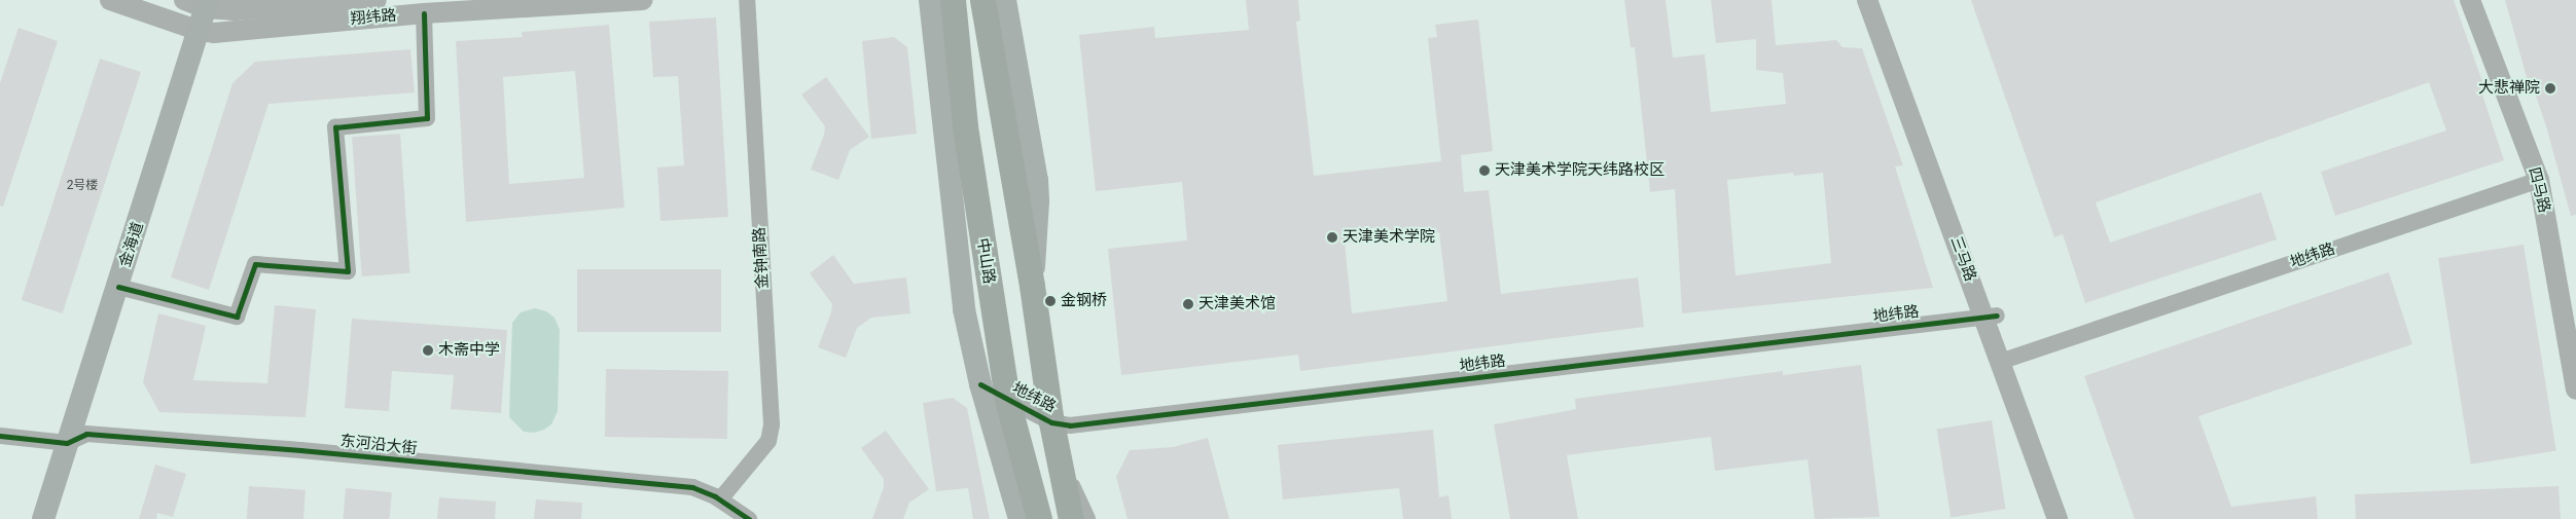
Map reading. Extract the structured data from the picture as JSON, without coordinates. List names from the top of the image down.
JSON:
{
  "streets": {
    "main road": ["金海道", "中山路"],
    "street": [
      "翔纬路",
      "四马路",
      "地纬路",
      "金钟南路",
      "三马路",
      "东河沿大街"
    ]
  },
  "crossings": [
    ["翔纬路", "金海道"],
    ["四马路", "地纬路"],
    ["金海道", "东河沿大街"],
    ["地纬路", "三马路"],
    ["地纬路", "中山路"],
    ["金钟南路", "东河沿大街"]
  ],
  "places": [
    "大悲禅院",
    "天津美术学院天纬路校区",
    "天津美术学院",
    "金钢桥",
    "天津美术馆",
    "木斋中学"
  ],
  "house_numbers": ["2号楼"]
}
